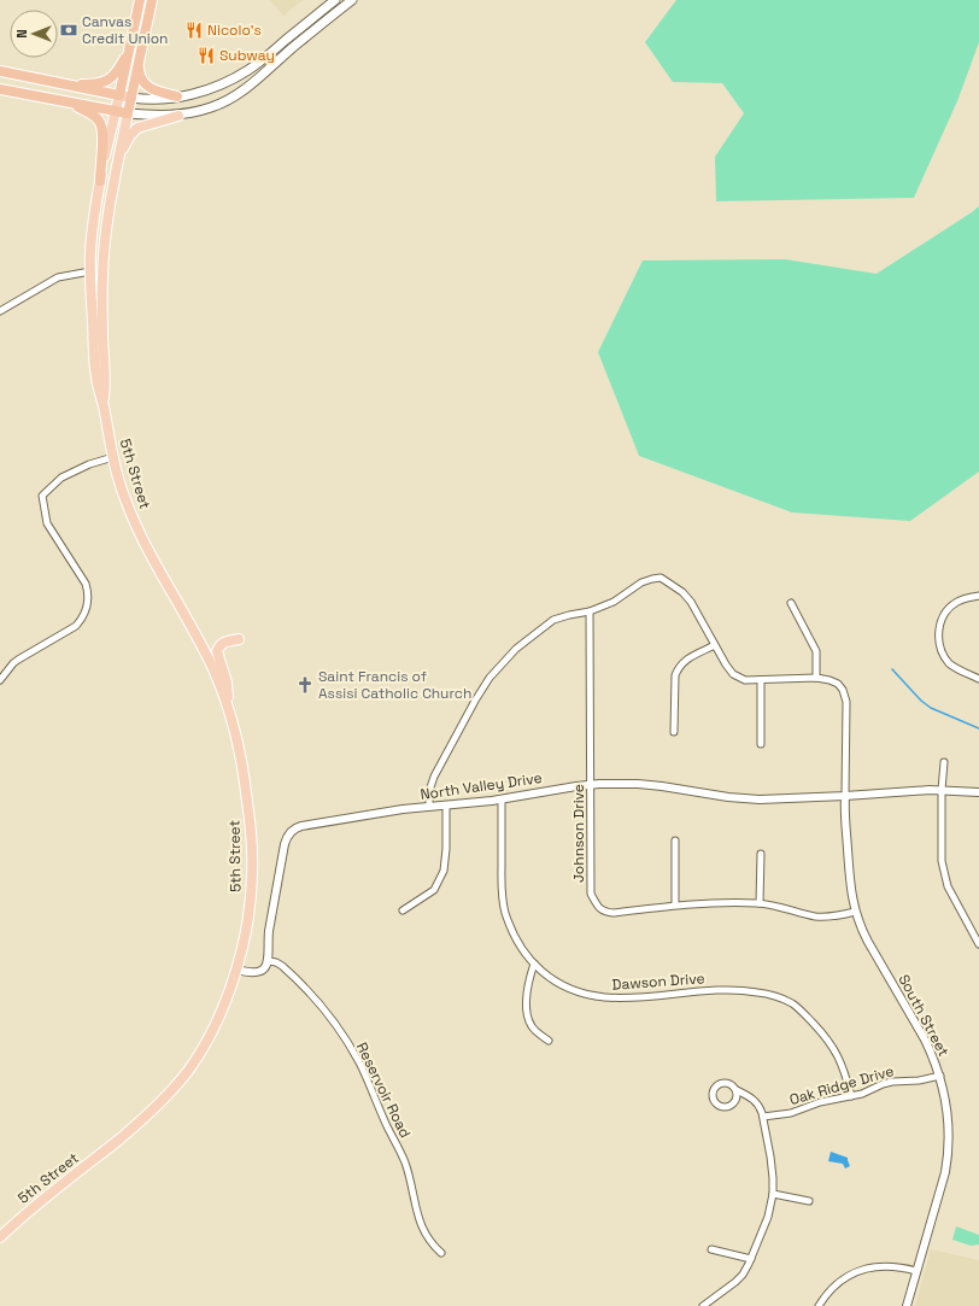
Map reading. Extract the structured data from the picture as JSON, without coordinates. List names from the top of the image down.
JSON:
{
  "streets": {
    "highway": ["5th Street"],
    "street": [
      "North Valley Drive",
      "Johnson Drive",
      "Dawson Drive",
      "South Street",
      "Oak Ridge Drive",
      "Reservoir Road"
    ]
  },
  "crossings": [
    ["North Valley Drive", "Johnson Drive"],
    ["North Valley Drive", "Dawson Drive"],
    ["North Valley Drive", "South Street"],
    ["North Valley Drive", "Reservoir Road"],
    ["Johnson Drive", "South Street"],
    ["Dawson Drive", "Oak Ridge Drive"],
    ["South Street", "Oak Ridge Drive"]
  ],
  "places": {
    "bank": ["Canvas Credit Union"],
    "restaurant": ["Nicolo's", "Subway"],
    "church": ["Saint Francis of Assisi Catholic Church"]
  },
  "north": "left"
}
